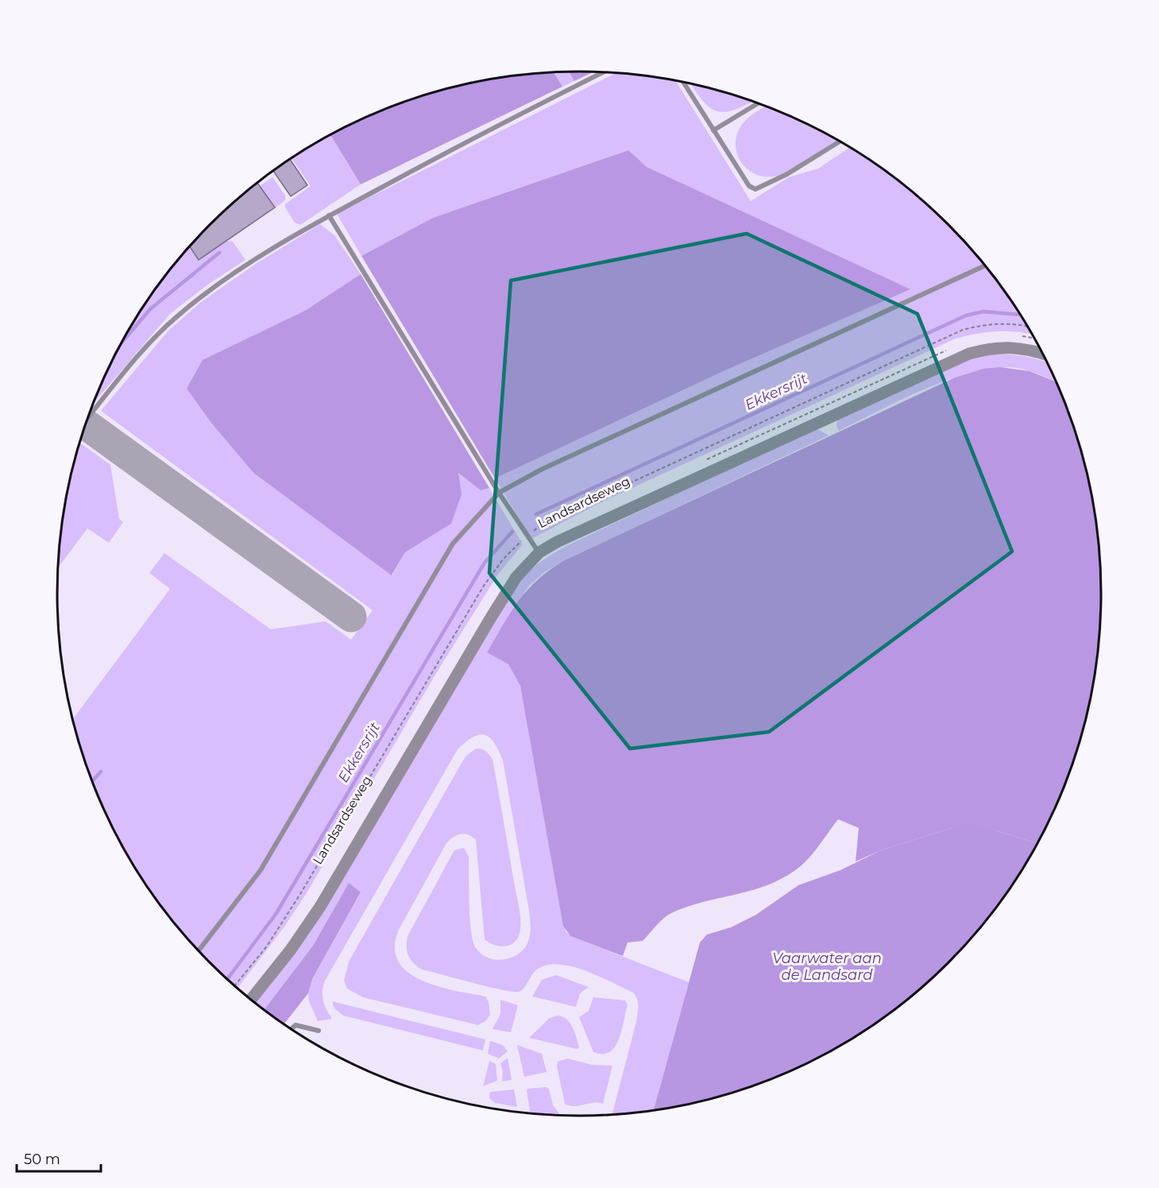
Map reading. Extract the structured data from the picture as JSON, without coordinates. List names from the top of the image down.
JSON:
{
  "streets": {
    "street": ["Landsardseweg"]
  },
  "water": ["Ekkersrijt", "Vaarwater aan de Landsard"],
  "scale_bar": "50 m"
}
